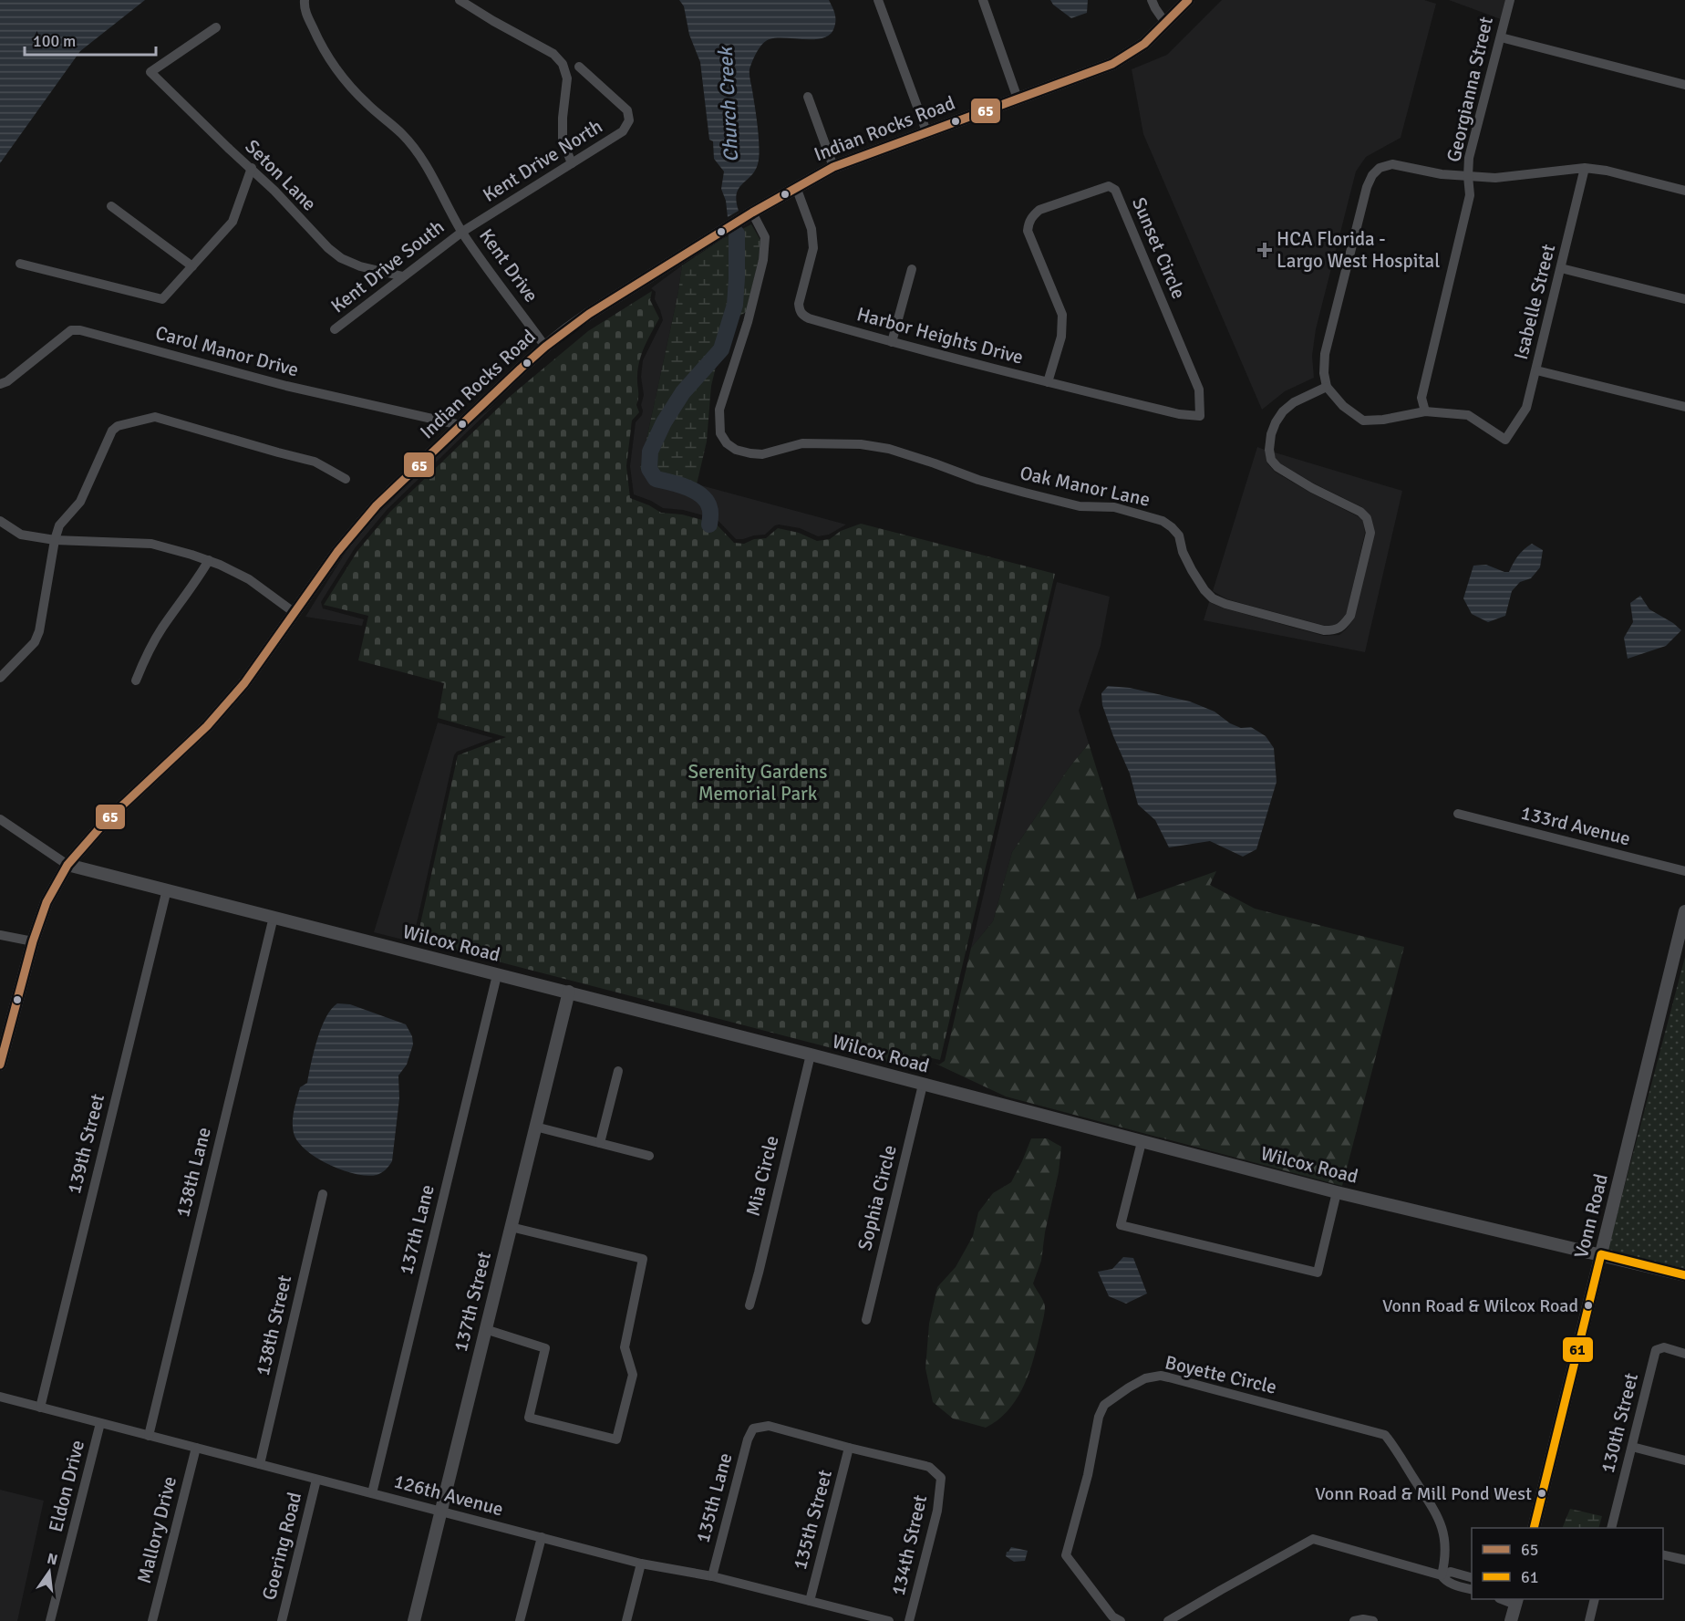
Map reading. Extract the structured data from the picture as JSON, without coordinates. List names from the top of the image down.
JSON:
{
  "streets": {
    "street": [
      "Georgianna Street",
      "Indian Rocks Road",
      "Kent Drive North",
      "Seton Lane",
      "Sunset Circle",
      "Kent Drive",
      "Kent Drive South",
      "Isabelle Street",
      "Harbor Heights Drive",
      "Carol Manor Drive",
      "Oak Manor Lane",
      "133rd Avenue",
      "Wilcox Road",
      "139th Street",
      "138th Lane",
      "Mia Circle",
      "Sophia Circle",
      "Vonn Road",
      "137th Lane",
      "137th Street",
      "138th Street",
      "Boyette Circle",
      "130th Street",
      "Eldon Drive",
      "126th Avenue",
      "135th Lane",
      "135th Street",
      "Mallory Drive",
      "134th Street",
      "Goering Road"
    ]
  },
  "crossings": [
    ["Georgianna Street", "Isabelle Street"],
    ["Indian Rocks Road", "Kent Drive"],
    ["Indian Rocks Road", "Harbor Heights Drive"],
    ["Indian Rocks Road", "Carol Manor Drive"],
    ["Indian Rocks Road", "Oak Manor Lane"],
    ["Indian Rocks Road", "Wilcox Road"],
    ["Kent Drive North", "Kent Drive"],
    ["Kent Drive North", "Kent Drive South"],
    ["Seton Lane", "Kent Drive South"],
    ["Sunset Circle", "Harbor Heights Drive"],
    ["Kent Drive", "Kent Drive South"],
    ["Wilcox Road", "139th Street"],
    ["Wilcox Road", "138th Lane"],
    ["Wilcox Road", "Mia Circle"],
    ["Wilcox Road", "Sophia Circle"],
    ["Wilcox Road", "Vonn Road"],
    ["Wilcox Road", "137th Lane"],
    ["Wilcox Road", "137th Street"],
    ["139th Street", "126th Avenue"],
    ["138th Lane", "126th Avenue"],
    ["137th Lane", "126th Avenue"],
    ["137th Street", "126th Avenue"],
    ["138th Street", "126th Avenue"],
    ["Eldon Drive", "126th Avenue"],
    ["126th Avenue", "135th Lane"],
    ["126th Avenue", "135th Street"],
    ["126th Avenue", "Mallory Drive"],
    ["126th Avenue", "Goering Road"],
    ["135th Lane", "135th Street"],
    ["135th Lane", "134th Street"],
    ["135th Street", "134th Street"]
  ],
  "water": ["Church Creek"],
  "parks": ["Serenity Gardens Memorial Park"],
  "places": {
    "health": ["HCA Florida - Largo West Hospital"],
    "other": ["Vonn Road & Wilcox Road", "Vonn Road & Mill Pond West"]
  },
  "lines": ["transit line 65", "transit line 61"],
  "legend": ["65", "61"],
  "scale_bar": "100 m",
  "north": "top"
}
